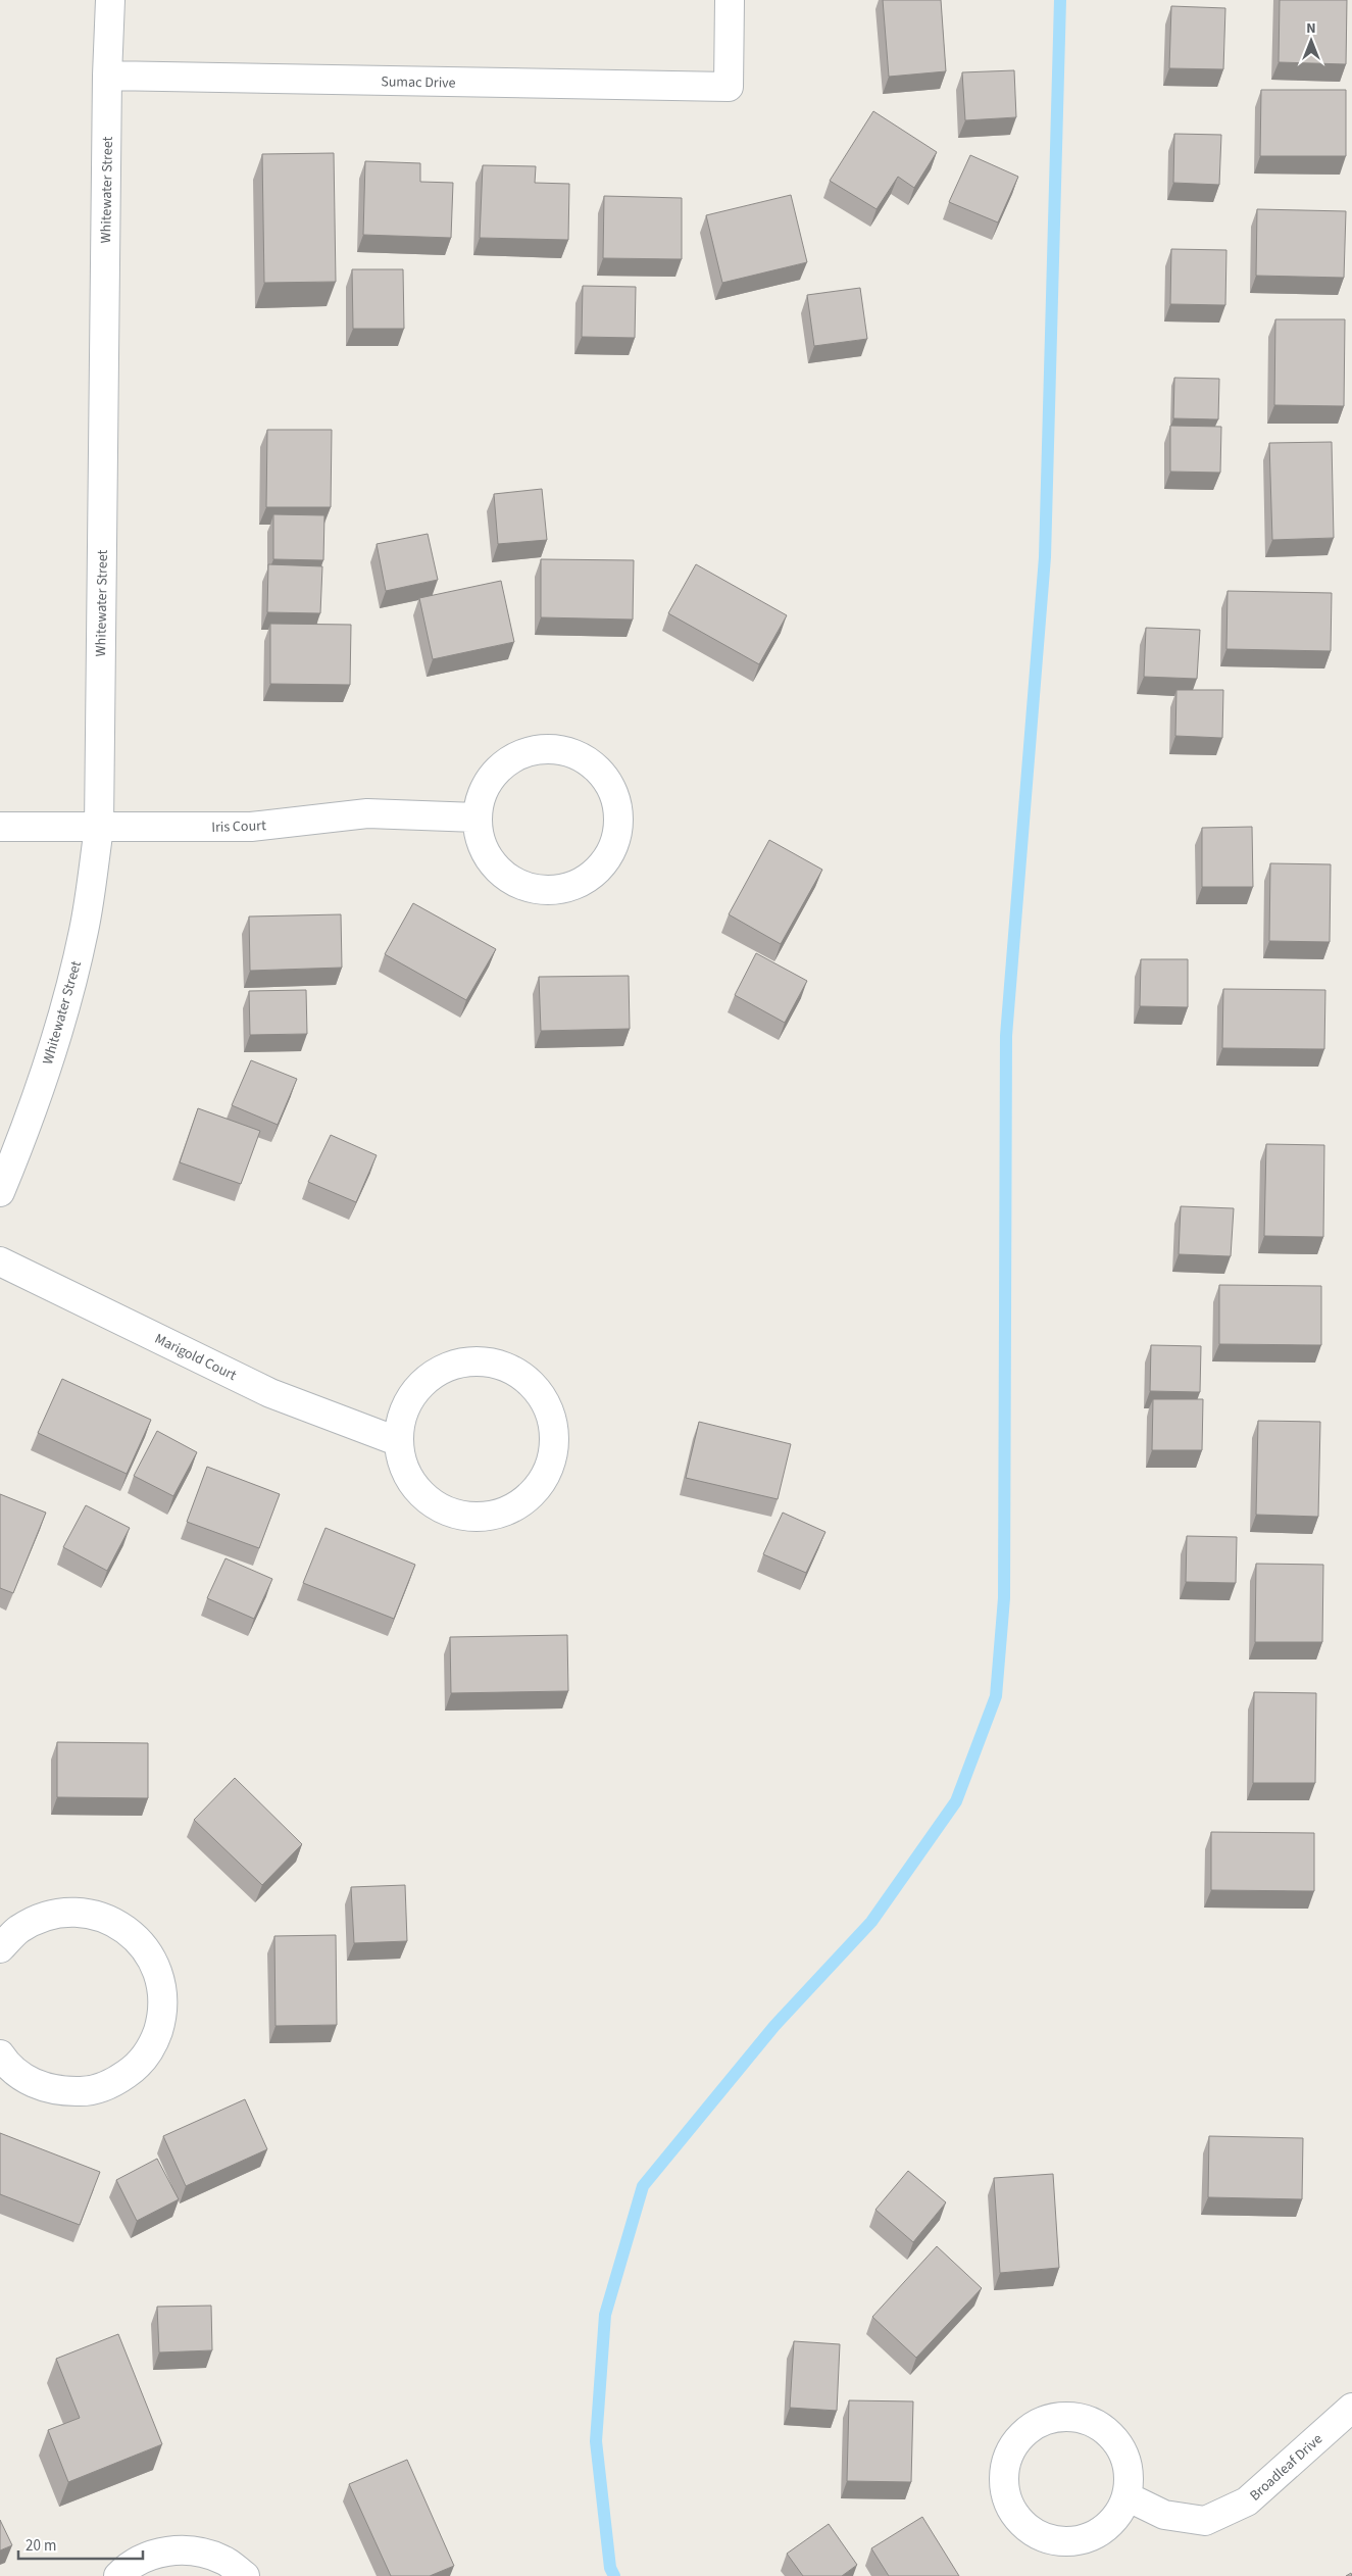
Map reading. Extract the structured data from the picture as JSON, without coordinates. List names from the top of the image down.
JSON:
{
  "streets": {
    "street": [
      "Sumac Drive",
      "Whitewater Street",
      "Iris Court",
      "Marigold Court",
      "Broadleaf Drive"
    ]
  },
  "crossings": [
    ["Sumac Drive", "Whitewater Street"],
    ["Whitewater Street", "Iris Court"]
  ],
  "scale_bar": "20 m",
  "north": "top"
}
